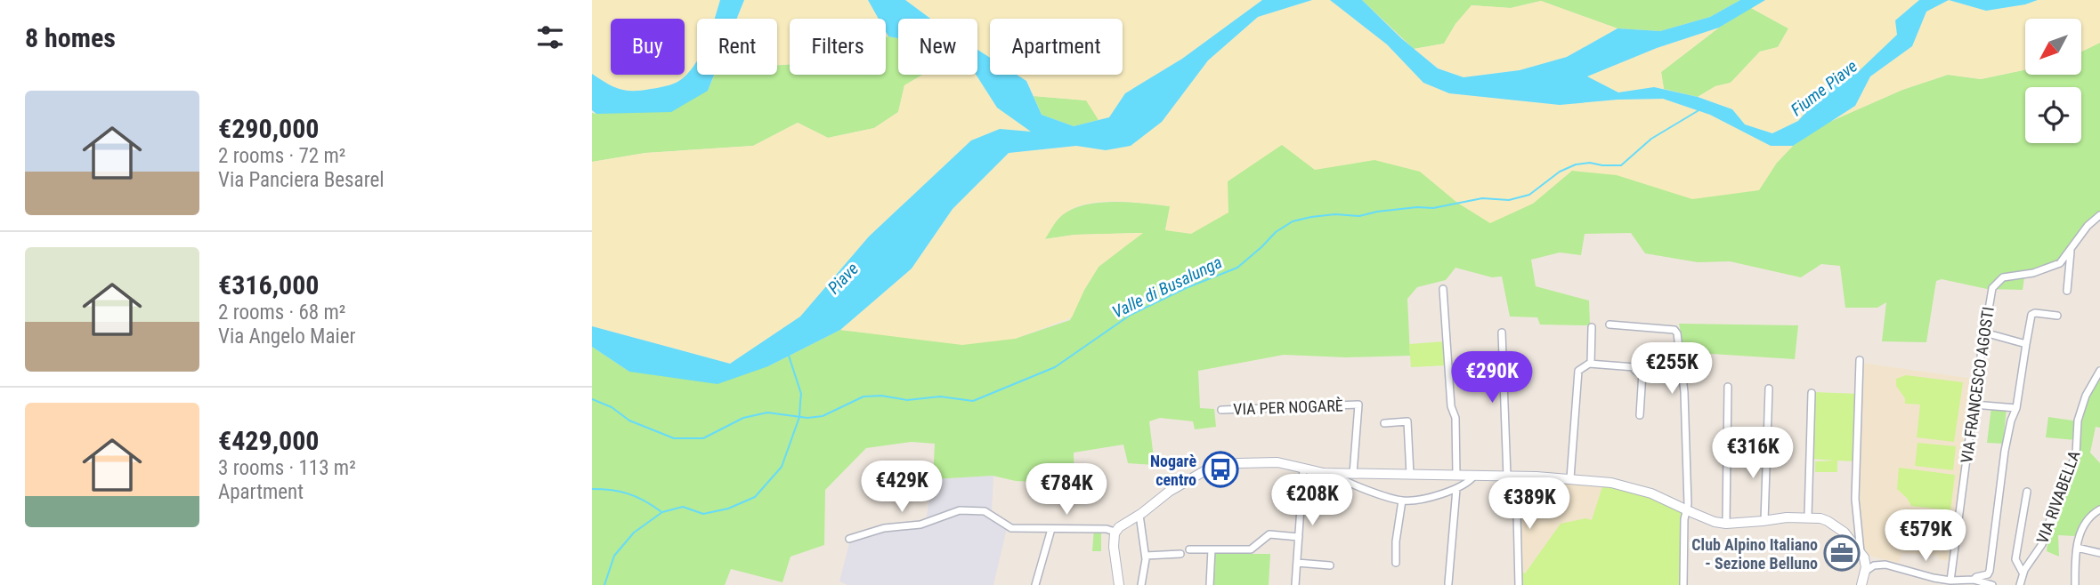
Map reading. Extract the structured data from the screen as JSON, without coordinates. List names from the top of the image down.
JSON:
{
  "streets": {
    "street": ["VIA FRANCESCO AGOSTI", "VIA PER NOGARÈ", "VIA RIVABELLA"]
  },
  "water": ["Fiume Piave", "Piave", "Valle di Busalunga"],
  "places": {
    "bus stop": ["Nogarè centro"],
    "office": ["Club Alpino Italiano - Sezione Belluno"]
  },
  "north": "bottom left",
  "page": {
    "heading": "8 homes",
    "chip": [
      "Buy",
      "Rent",
      "Filters",
      "New",
      "Apartment"
    ],
    "list": [
      {
        "name": "€290,000",
        "note": "2 rooms · 72 m² · Via Panciera Besarel"
      },
      {
        "name": "€316,000",
        "note": "2 rooms · 68 m² · Via Angelo Maier"
      },
      {
        "name": "€429,000",
        "note": "3 rooms · 113 m² · Apartment"
      }
    ],
    "price": [
      "€255K",
      "€290K",
      "€316K",
      "€429K",
      "€784K",
      "€208K",
      "€389K",
      "€579K"
    ]
  }
}
